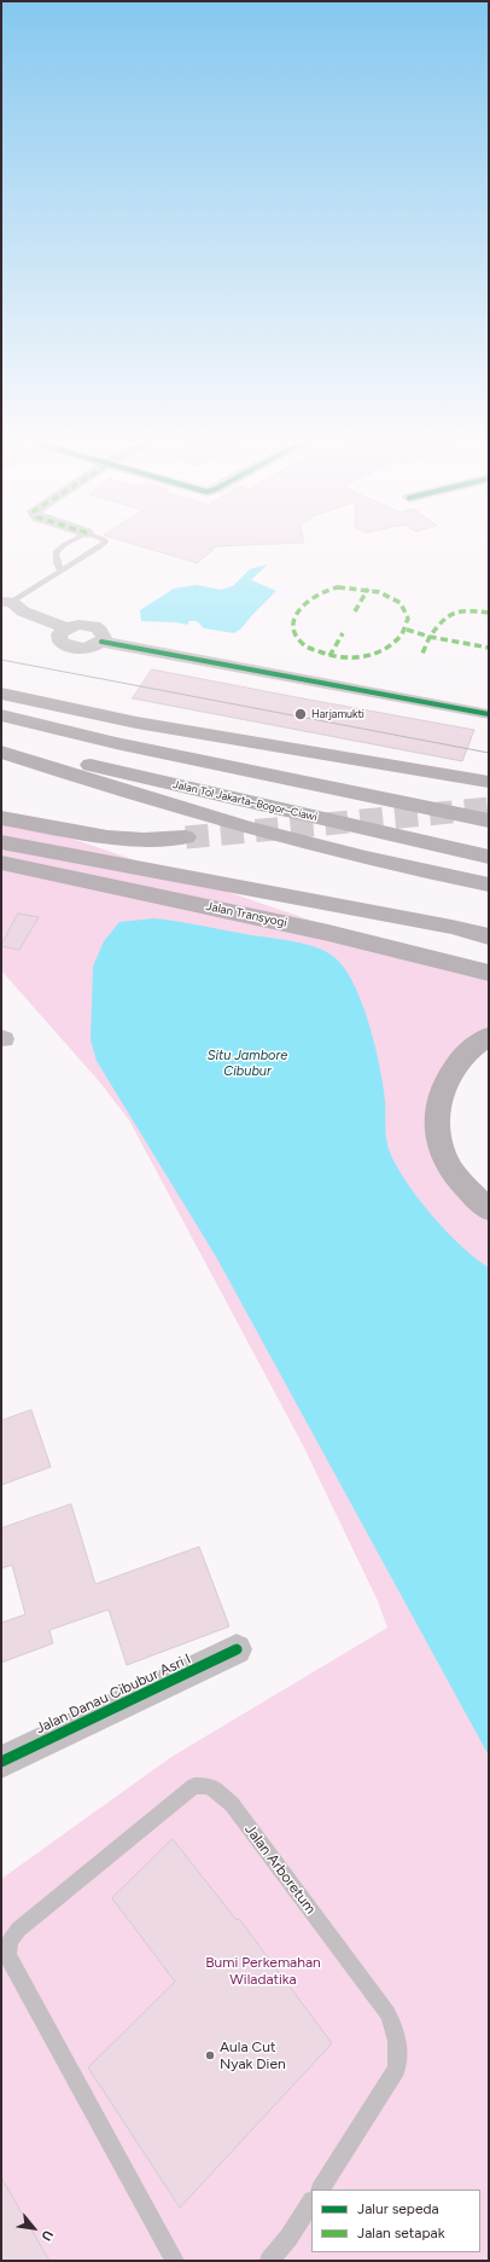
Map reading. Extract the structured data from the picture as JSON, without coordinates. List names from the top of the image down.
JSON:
{
  "streets": {
    "highway": ["Jalan Tol Jakarta–Bogor–Ciawi", "Jalan Transyogi"],
    "street": ["Jalan Danau Cibubur Asri I"],
    "lane": ["Jalan Arboretum"]
  },
  "water": ["Situ Jambore Cibubur"],
  "parks": ["Bumi Perkemahan Wiladatika"],
  "places": ["Harjamukti", "Aula Cut Nyak Dien"],
  "legend": ["Jalur sepeda", "Jalan setapak"],
  "north": "bottom right"
}
